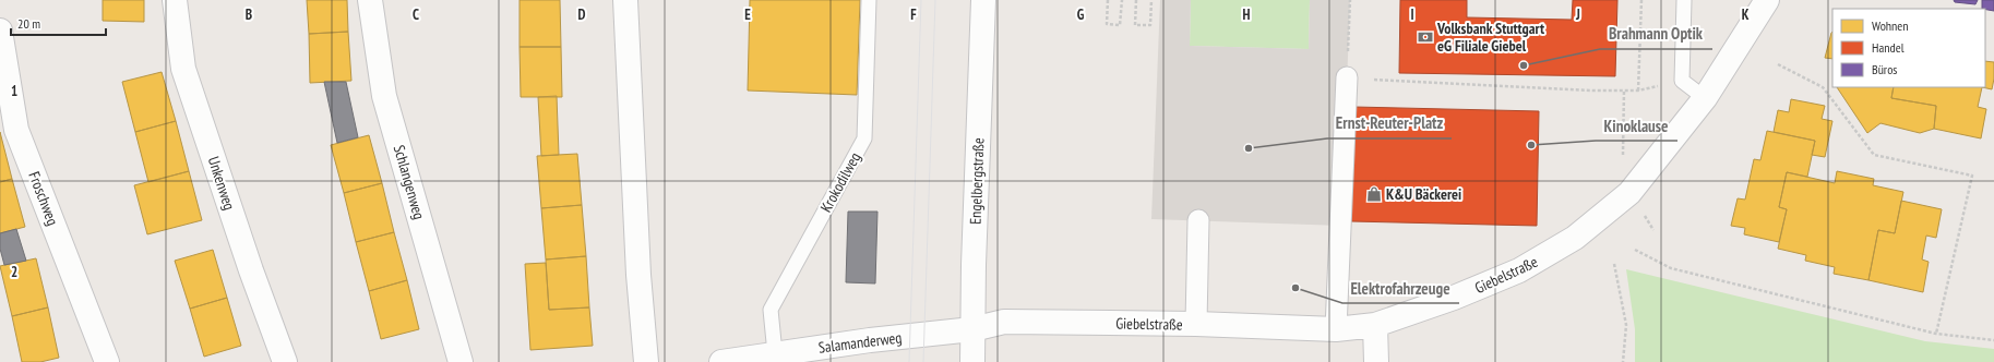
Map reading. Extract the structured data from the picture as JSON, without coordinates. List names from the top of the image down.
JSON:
{
  "streets": {
    "street": [
      "Engelbergstraße",
      "Schlangenweg",
      "Unkenweg",
      "Froschweg",
      "Giebelstraße",
      "Salamanderweg"
    ],
    "lane": ["Krokodilweg"]
  },
  "crossings": [
    ["Engelbergstraße", "Giebelstraße"],
    ["Engelbergstraße", "Salamanderweg"],
    ["Krokodilweg", "Salamanderweg"],
    ["Giebelstraße", "Salamanderweg"]
  ],
  "places": {
    "bank": ["Volksbank Stuttgart eG Filiale Giebel"],
    "other": [
      "Brahmann Optik",
      "Kinoklause",
      "Ernst-Reuter-Platz",
      "Elektrofahrzeuge"
    ],
    "shop": ["K&U Bäckerei"]
  },
  "legend": ["Wohnen", "Handel", "Büros"],
  "scale_bar": "20 m",
  "grid": {
    "columns": [
      "B",
      "C",
      "D",
      "E",
      "F",
      "G",
      "H",
      "I",
      "J",
      "K"
    ],
    "rows": ["1", "2"]
  }
}
